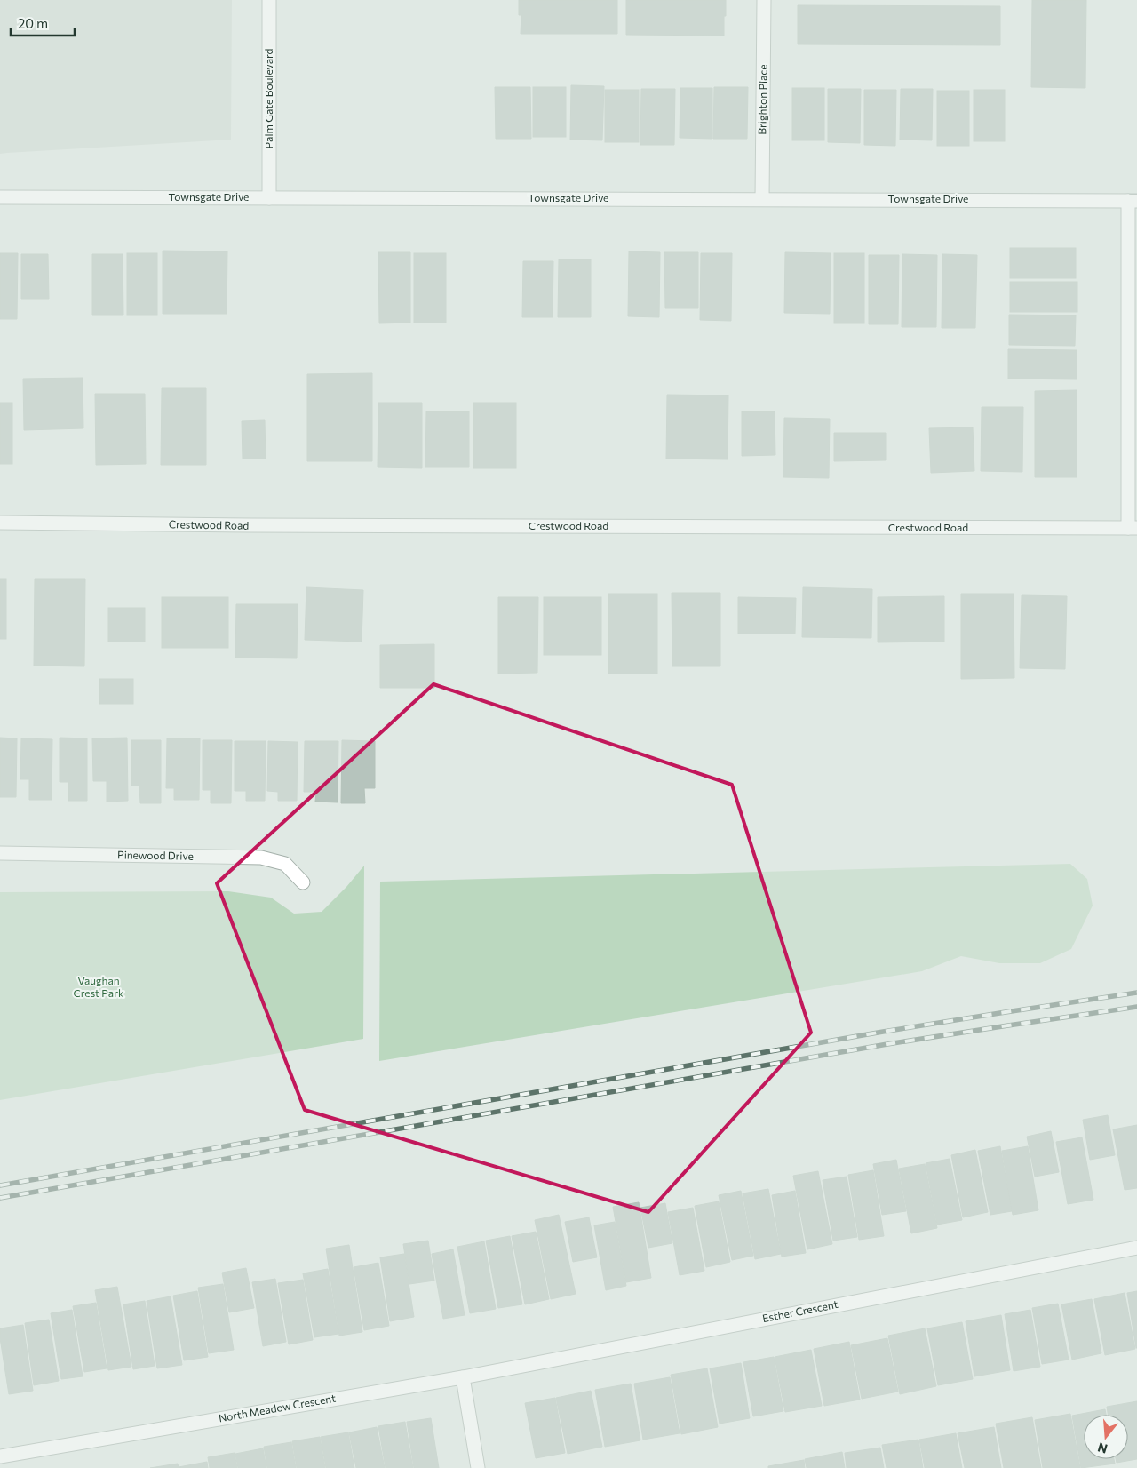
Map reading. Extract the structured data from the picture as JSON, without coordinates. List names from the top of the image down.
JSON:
{
  "streets": {
    "street": [
      "Palm Gate Boulevard",
      "Brighton Place",
      "Townsgate Drive",
      "Crestwood Road",
      "Pinewood Drive",
      "Esther Crescent",
      "North Meadow Crescent"
    ]
  },
  "crossings": [
    ["Palm Gate Boulevard", "Townsgate Drive"],
    ["Brighton Place", "Townsgate Drive"],
    ["Esther Crescent", "North Meadow Crescent"]
  ],
  "parks": ["Vaughan Crest Park"],
  "scale_bar": "20 m",
  "north": "bottom"
}
